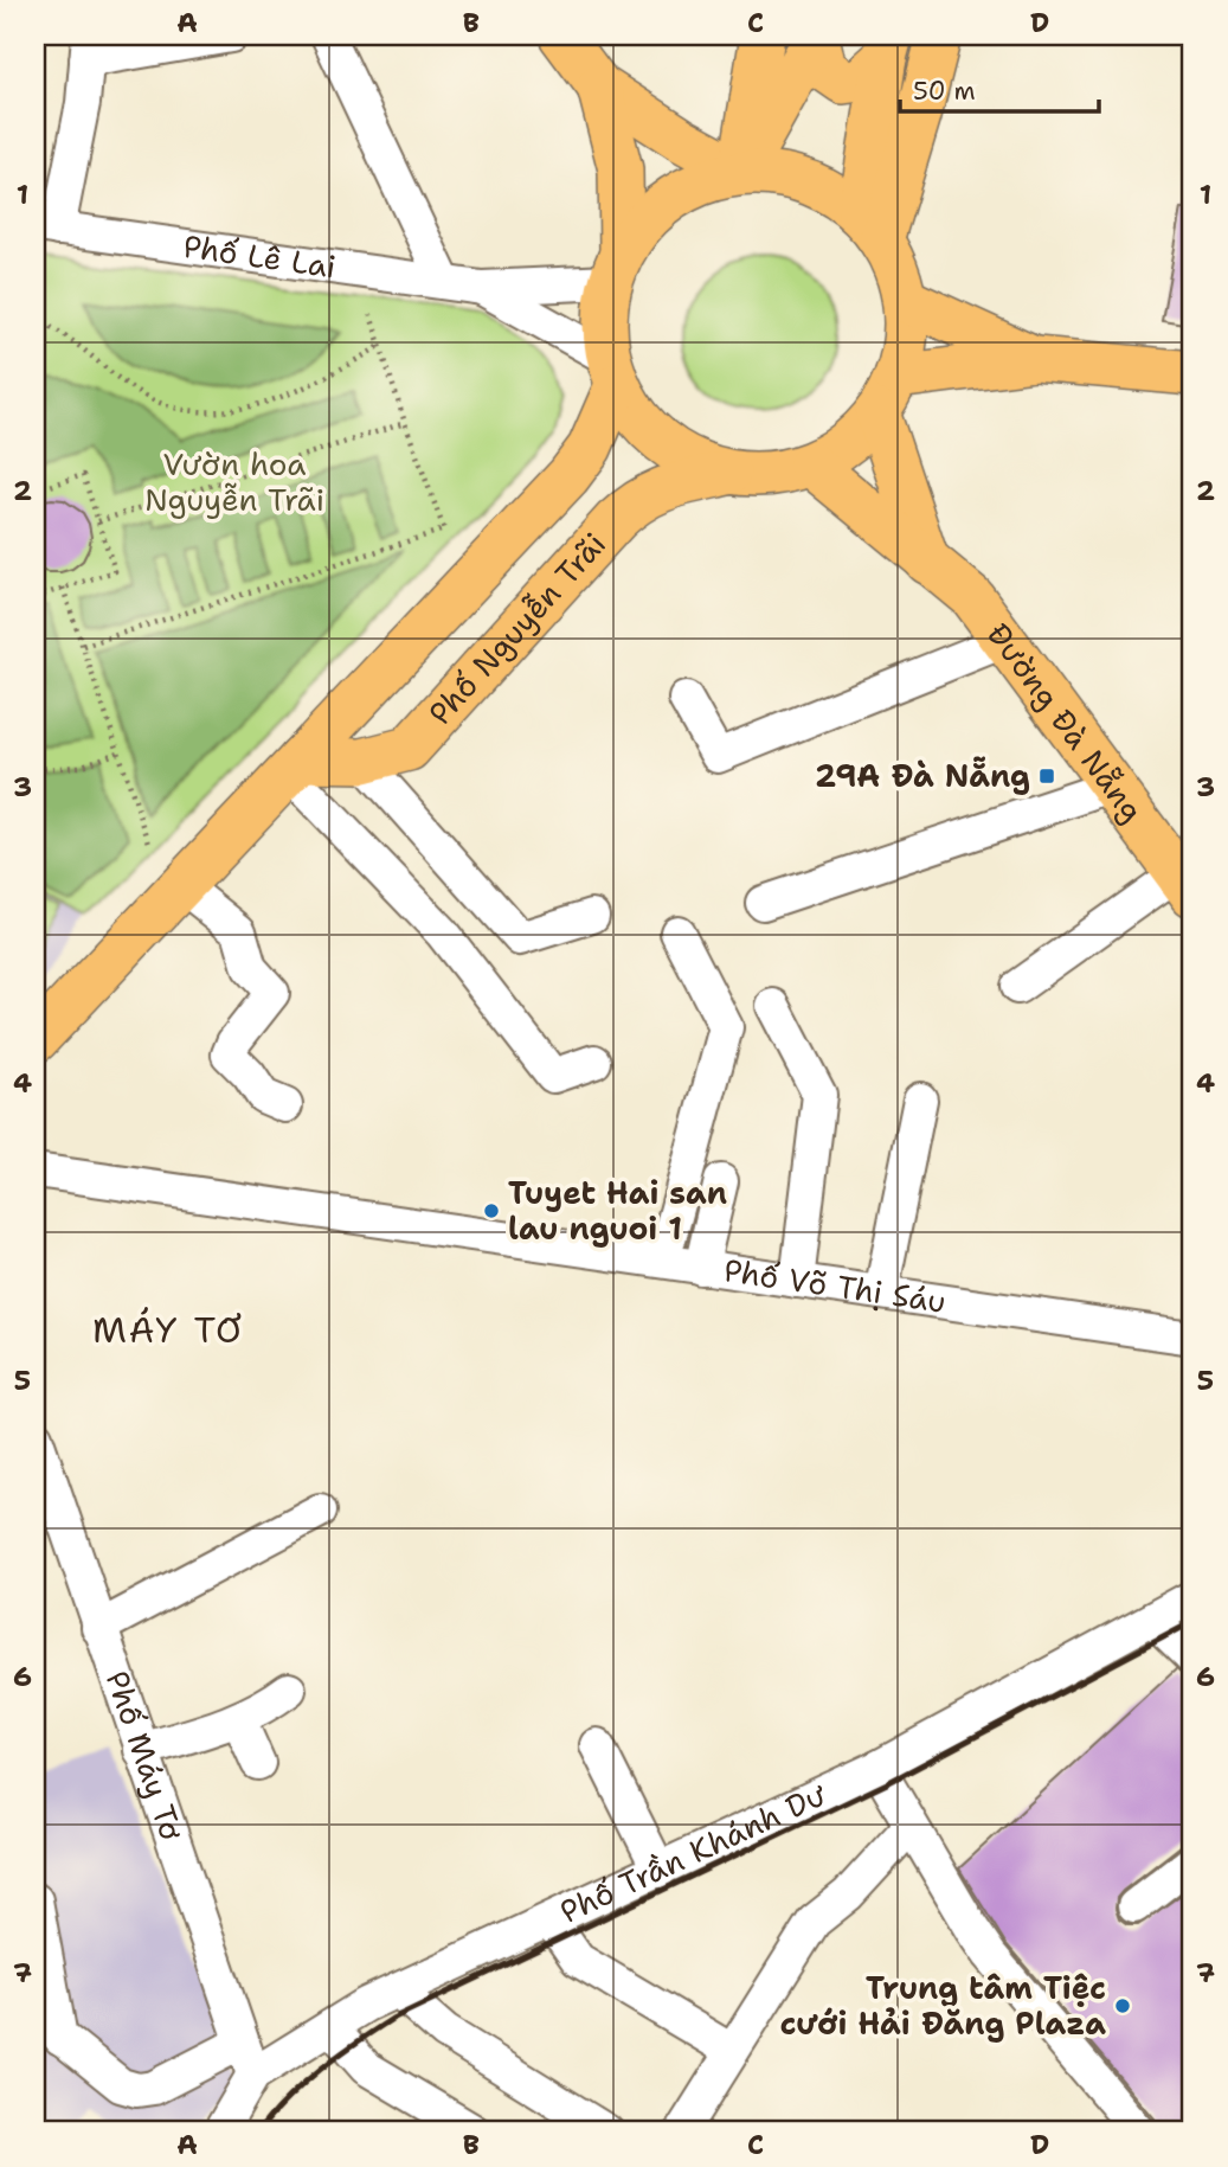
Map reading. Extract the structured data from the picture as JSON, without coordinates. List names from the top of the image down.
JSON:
{
  "streets": {
    "main road": ["Phố Nguyễn Trãi", "Đường Đà Nẵng"],
    "street": [
      "Phố Lê Lai",
      "Phố Võ Thị Sáu",
      "Phố Máy Tơ",
      "Phố Trần Khánh Dư"
    ]
  },
  "crossings": [
    ["Phố Lê Lai", "Phố Nguyễn Trãi"],
    ["Phố Máy Tơ", "Phố Trần Khánh Dư"]
  ],
  "districts": ["MÁY TƠ"],
  "parks": ["Vườn hoa Nguyễn Trãi"],
  "places": {
    "transit": ["29A Đà Nẵng"],
    "other": ["Tuyet Hai san lau nguoi 1", "Trung tâm Tiệc cưới Hải Đăng Plaza"]
  },
  "scale_bar": "50 m",
  "grid": {
    "columns": [
      "A",
      "B",
      "C",
      "D"
    ],
    "rows": [
      "1",
      "2",
      "3",
      "4",
      "5",
      "6",
      "7"
    ]
  }
}
